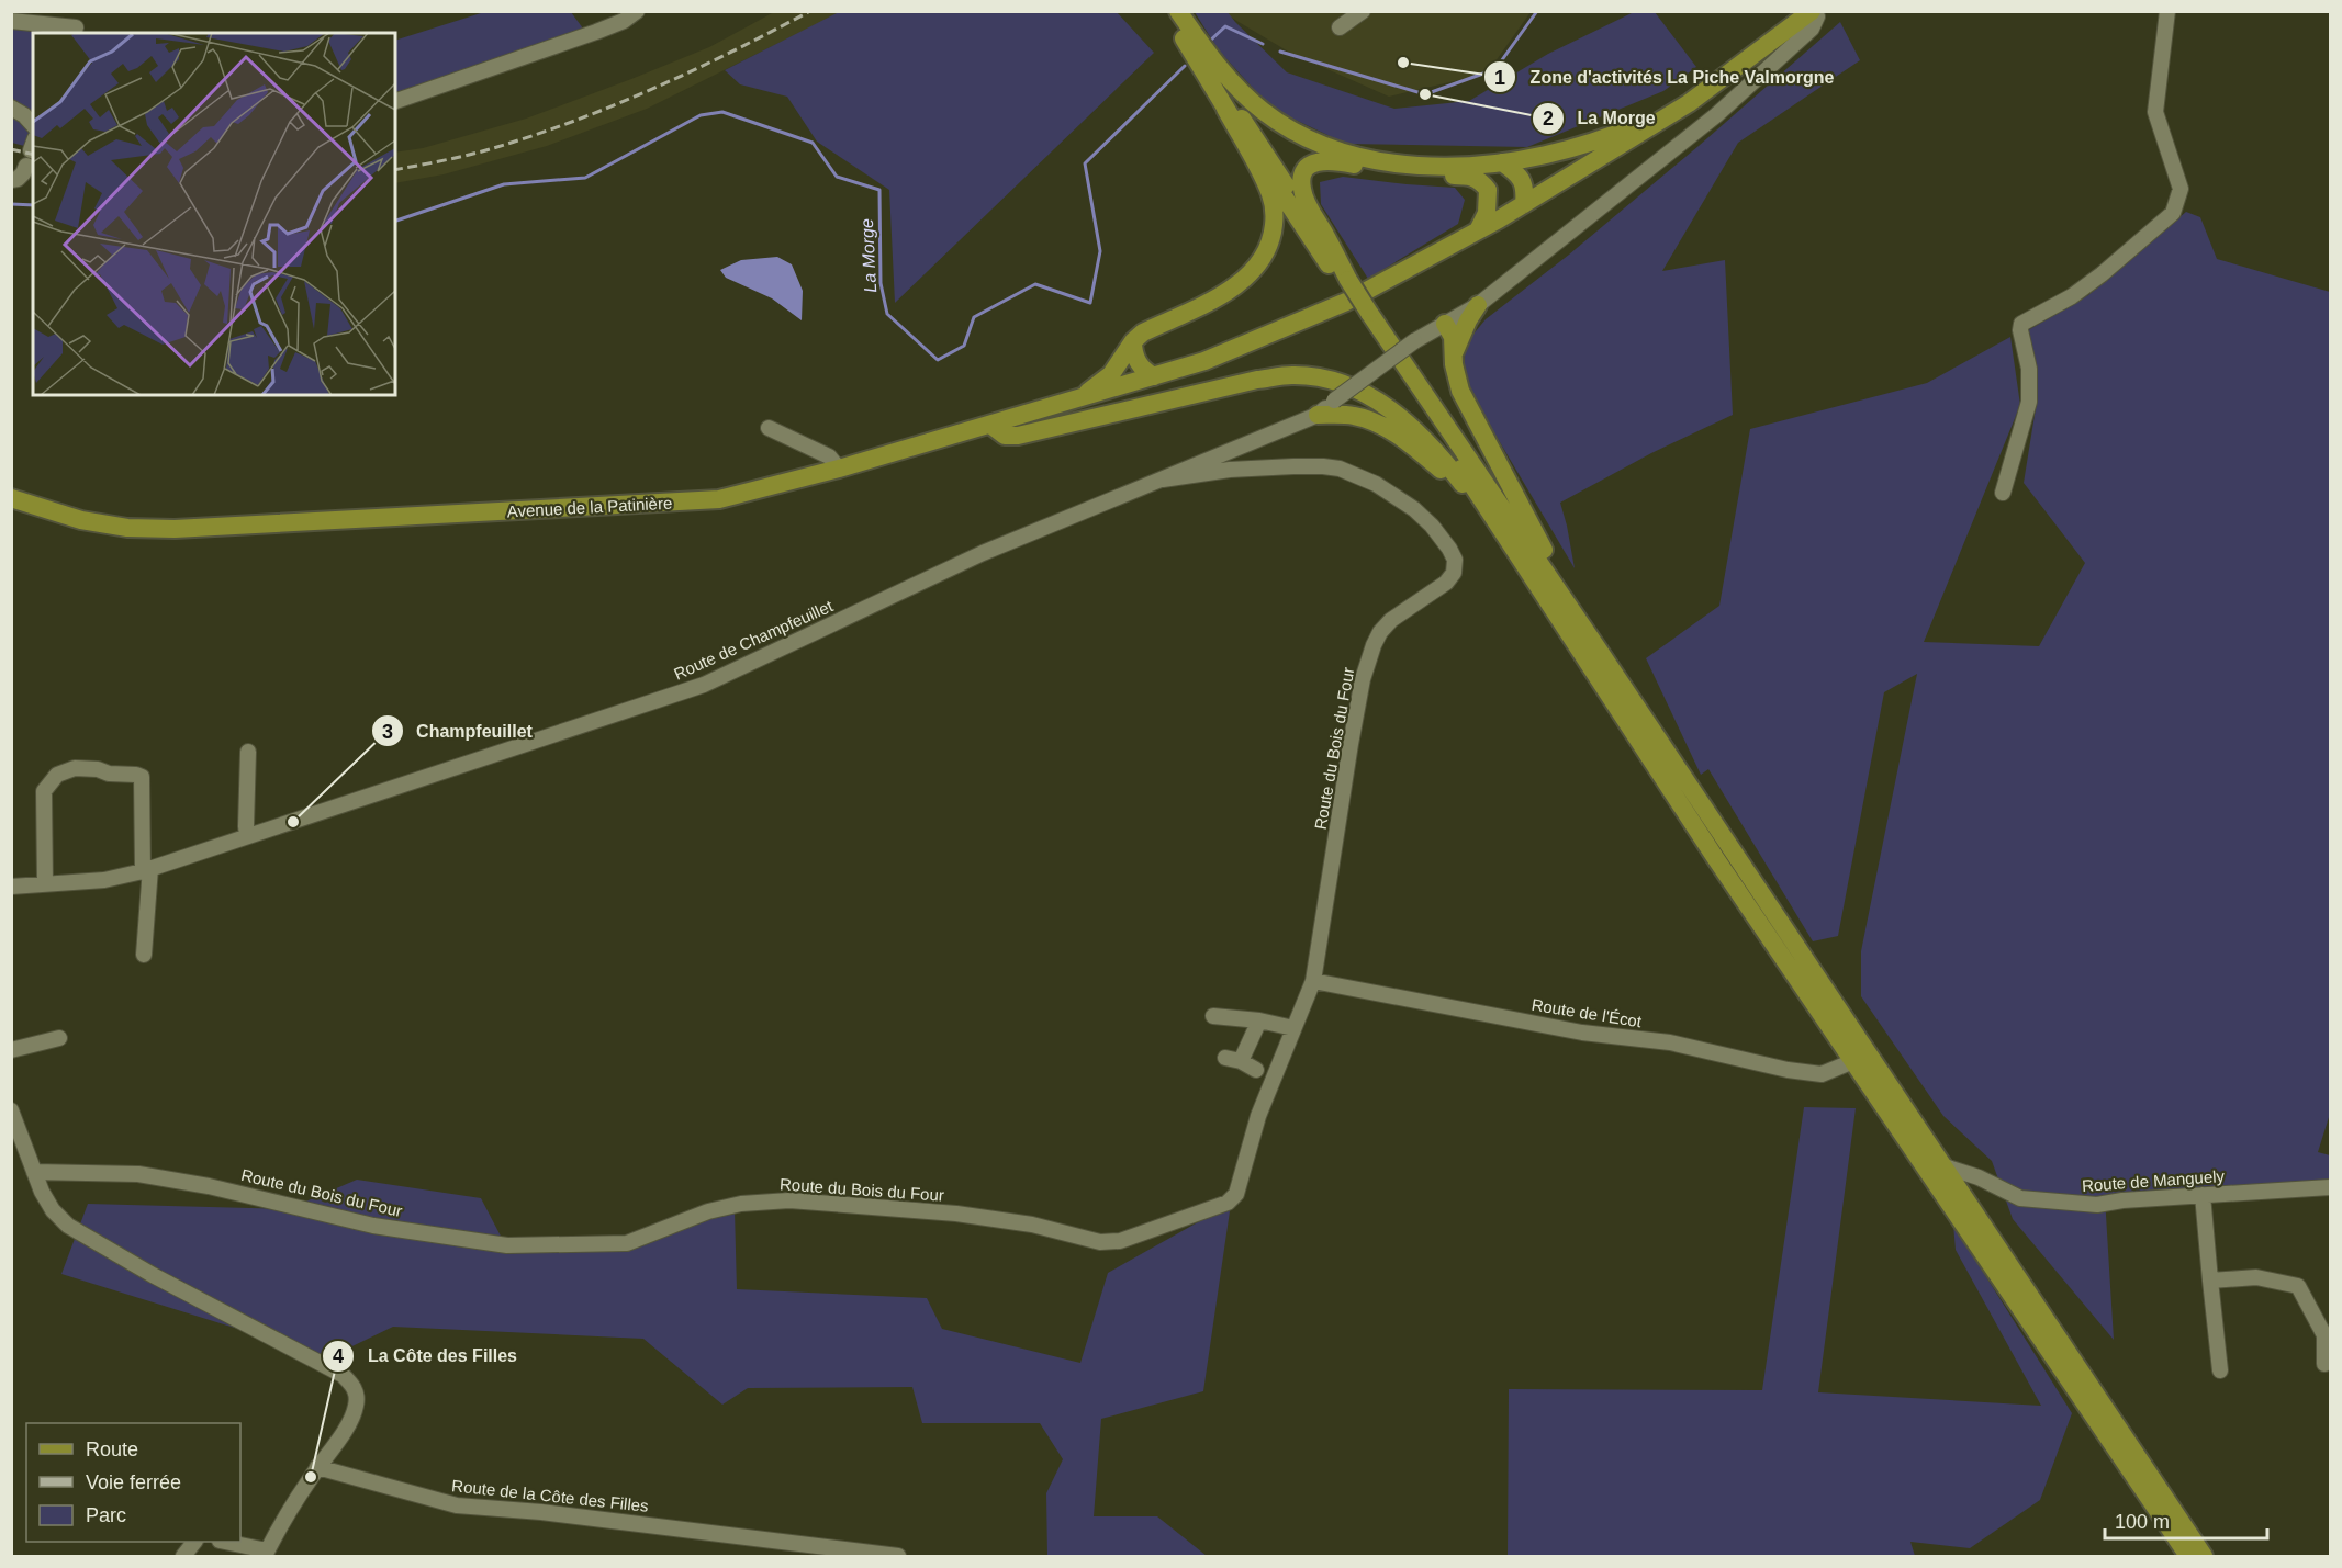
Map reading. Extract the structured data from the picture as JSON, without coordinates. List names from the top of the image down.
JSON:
{
  "streets": {
    "main road": ["Avenue de la Patinière"],
    "street": [
      "Route de Champfeuillet",
      "Route du Bois du Four",
      "Route de l'Écot",
      "Route de Manguely",
      "Route de la Côte des Filles"
    ]
  },
  "crossings": [
    ["Route de Champfeuillet", "Route du Bois du Four"],
    ["Route du Bois du Four", "Route de l'Écot"]
  ],
  "water": ["La Morge"],
  "places": [
    "Zone d'activités La Piche Valmorgne",
    "La Morge",
    "Champfeuillet",
    "La Côte des Filles"
  ],
  "legend": ["Route", "Voie ferrée", "Parc"],
  "scale_bar": "100 m"
}
